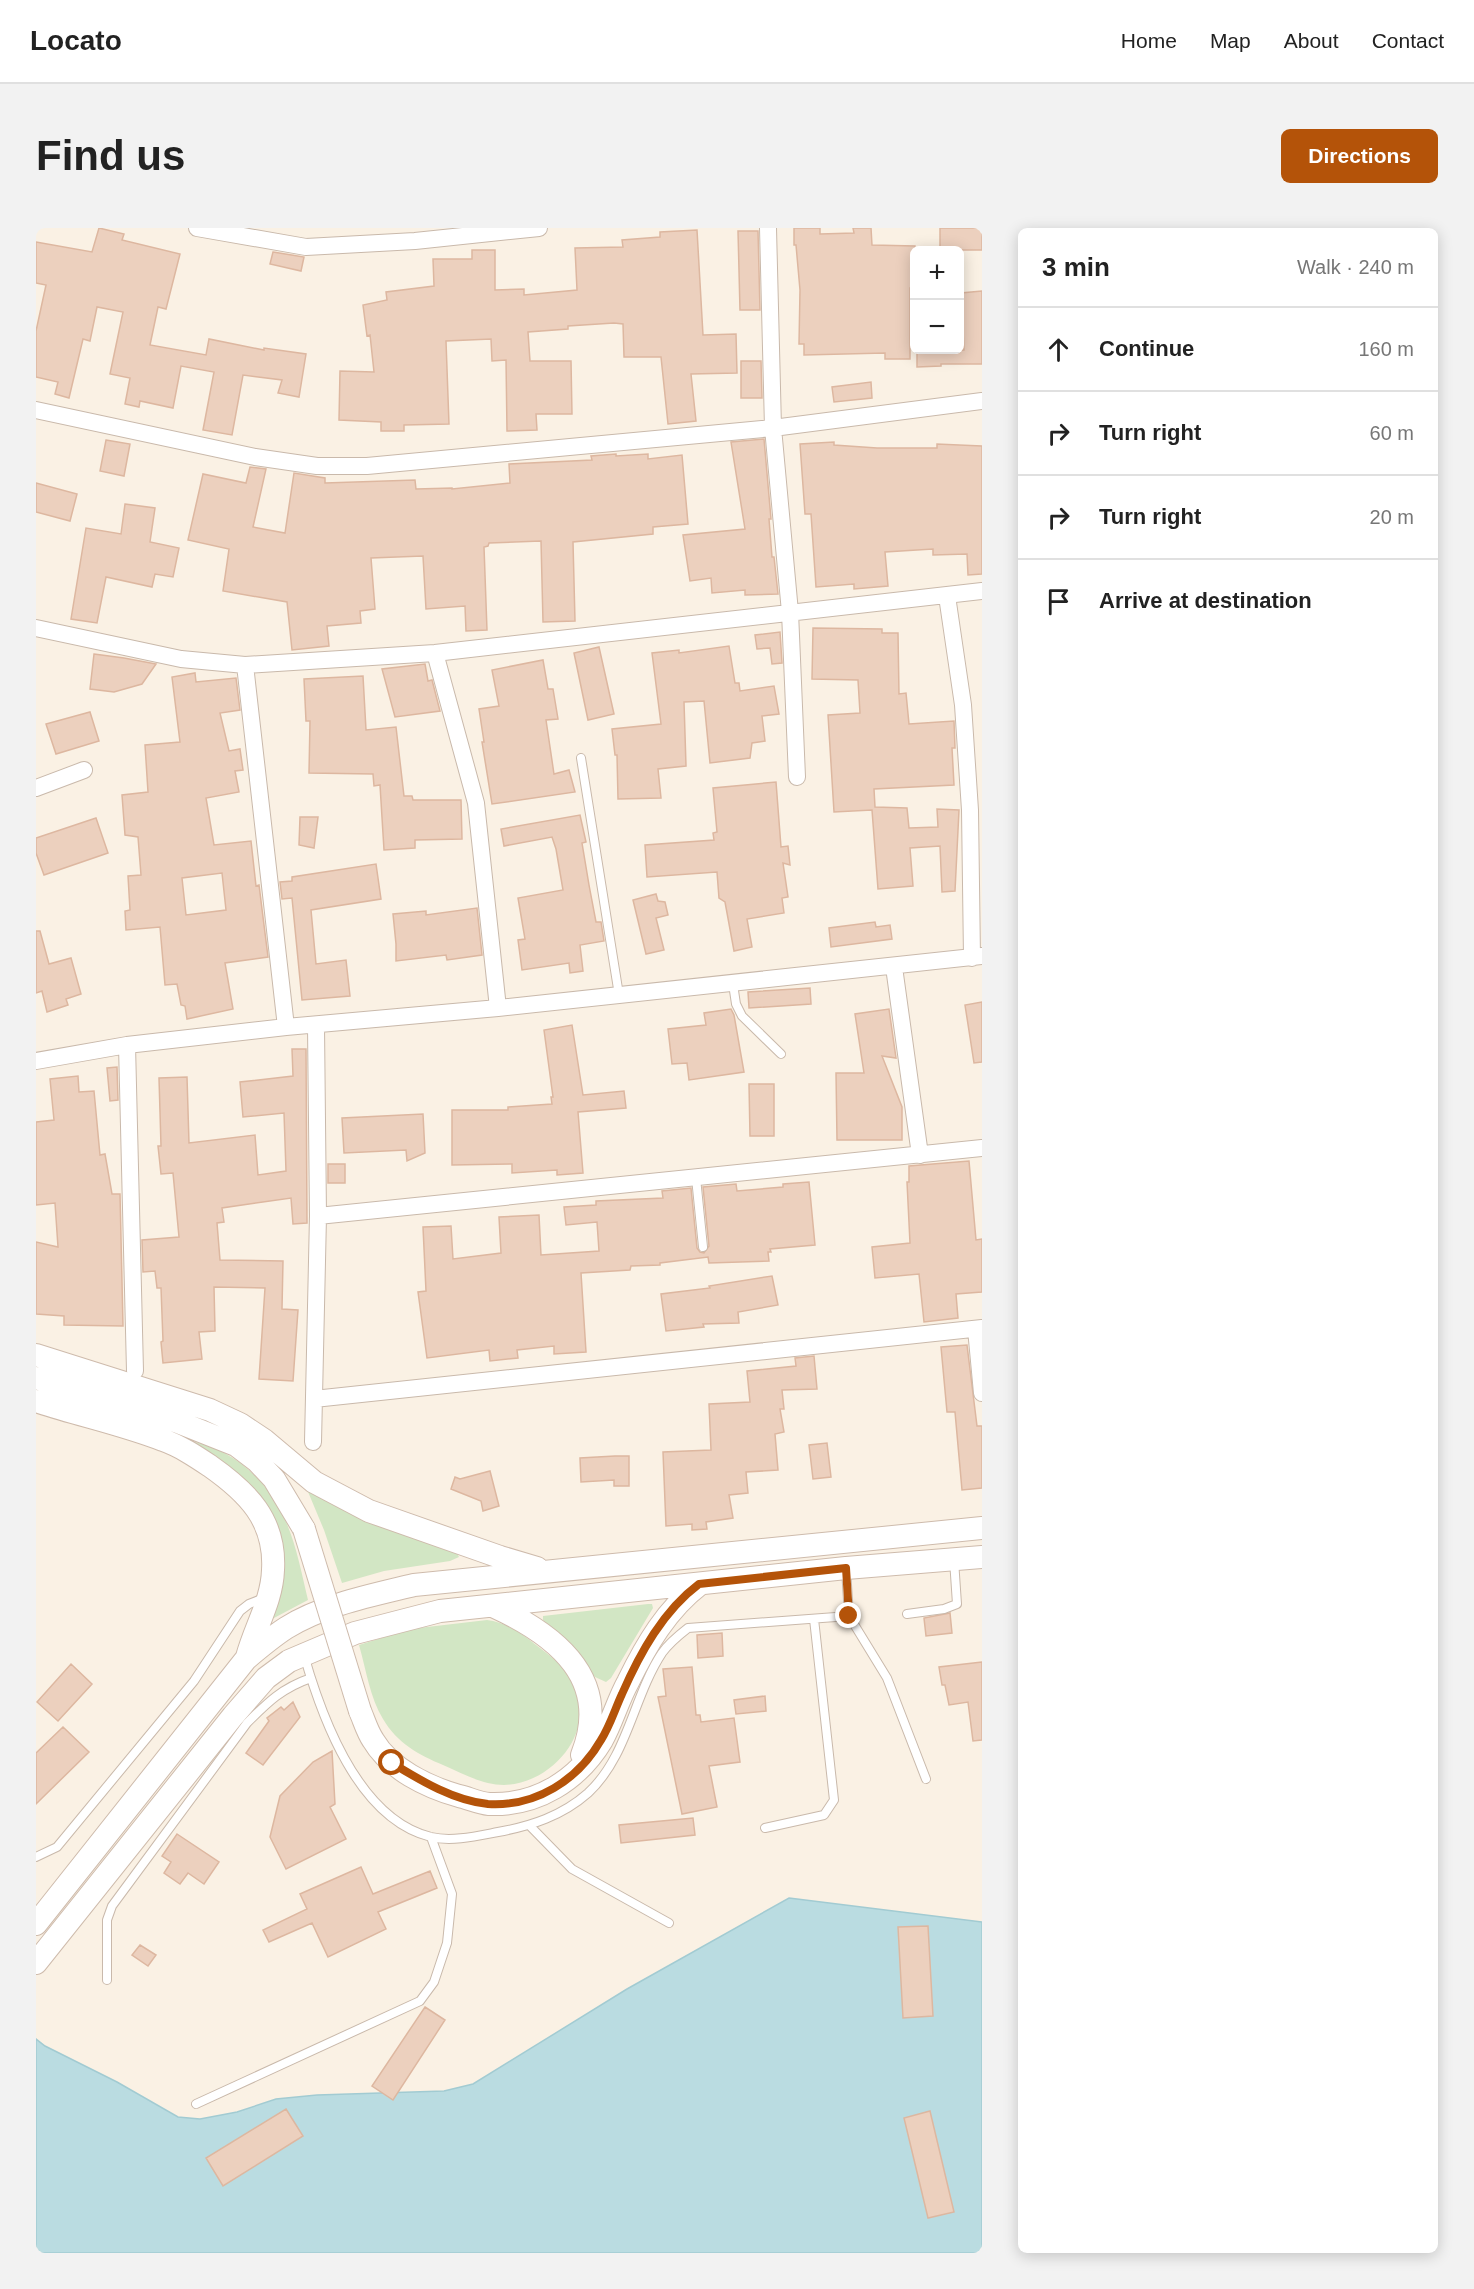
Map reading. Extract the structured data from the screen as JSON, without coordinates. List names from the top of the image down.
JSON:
{
  "page": {
    "header": "Locato",
    "nav": [
      "Home",
      "Map",
      "About",
      "Contact"
    ],
    "buttons": "Directions",
    "title": "Find us",
    "heading": ["3 min", "Walk · 240 m"],
    "map_buttons": ["+", "−"],
    "list": [
      ["Continue", "160 m"],
      ["Turn right", "60 m"],
      ["Turn right", "20 m"],
      "Arrive at destination"
    ]
  }
}
